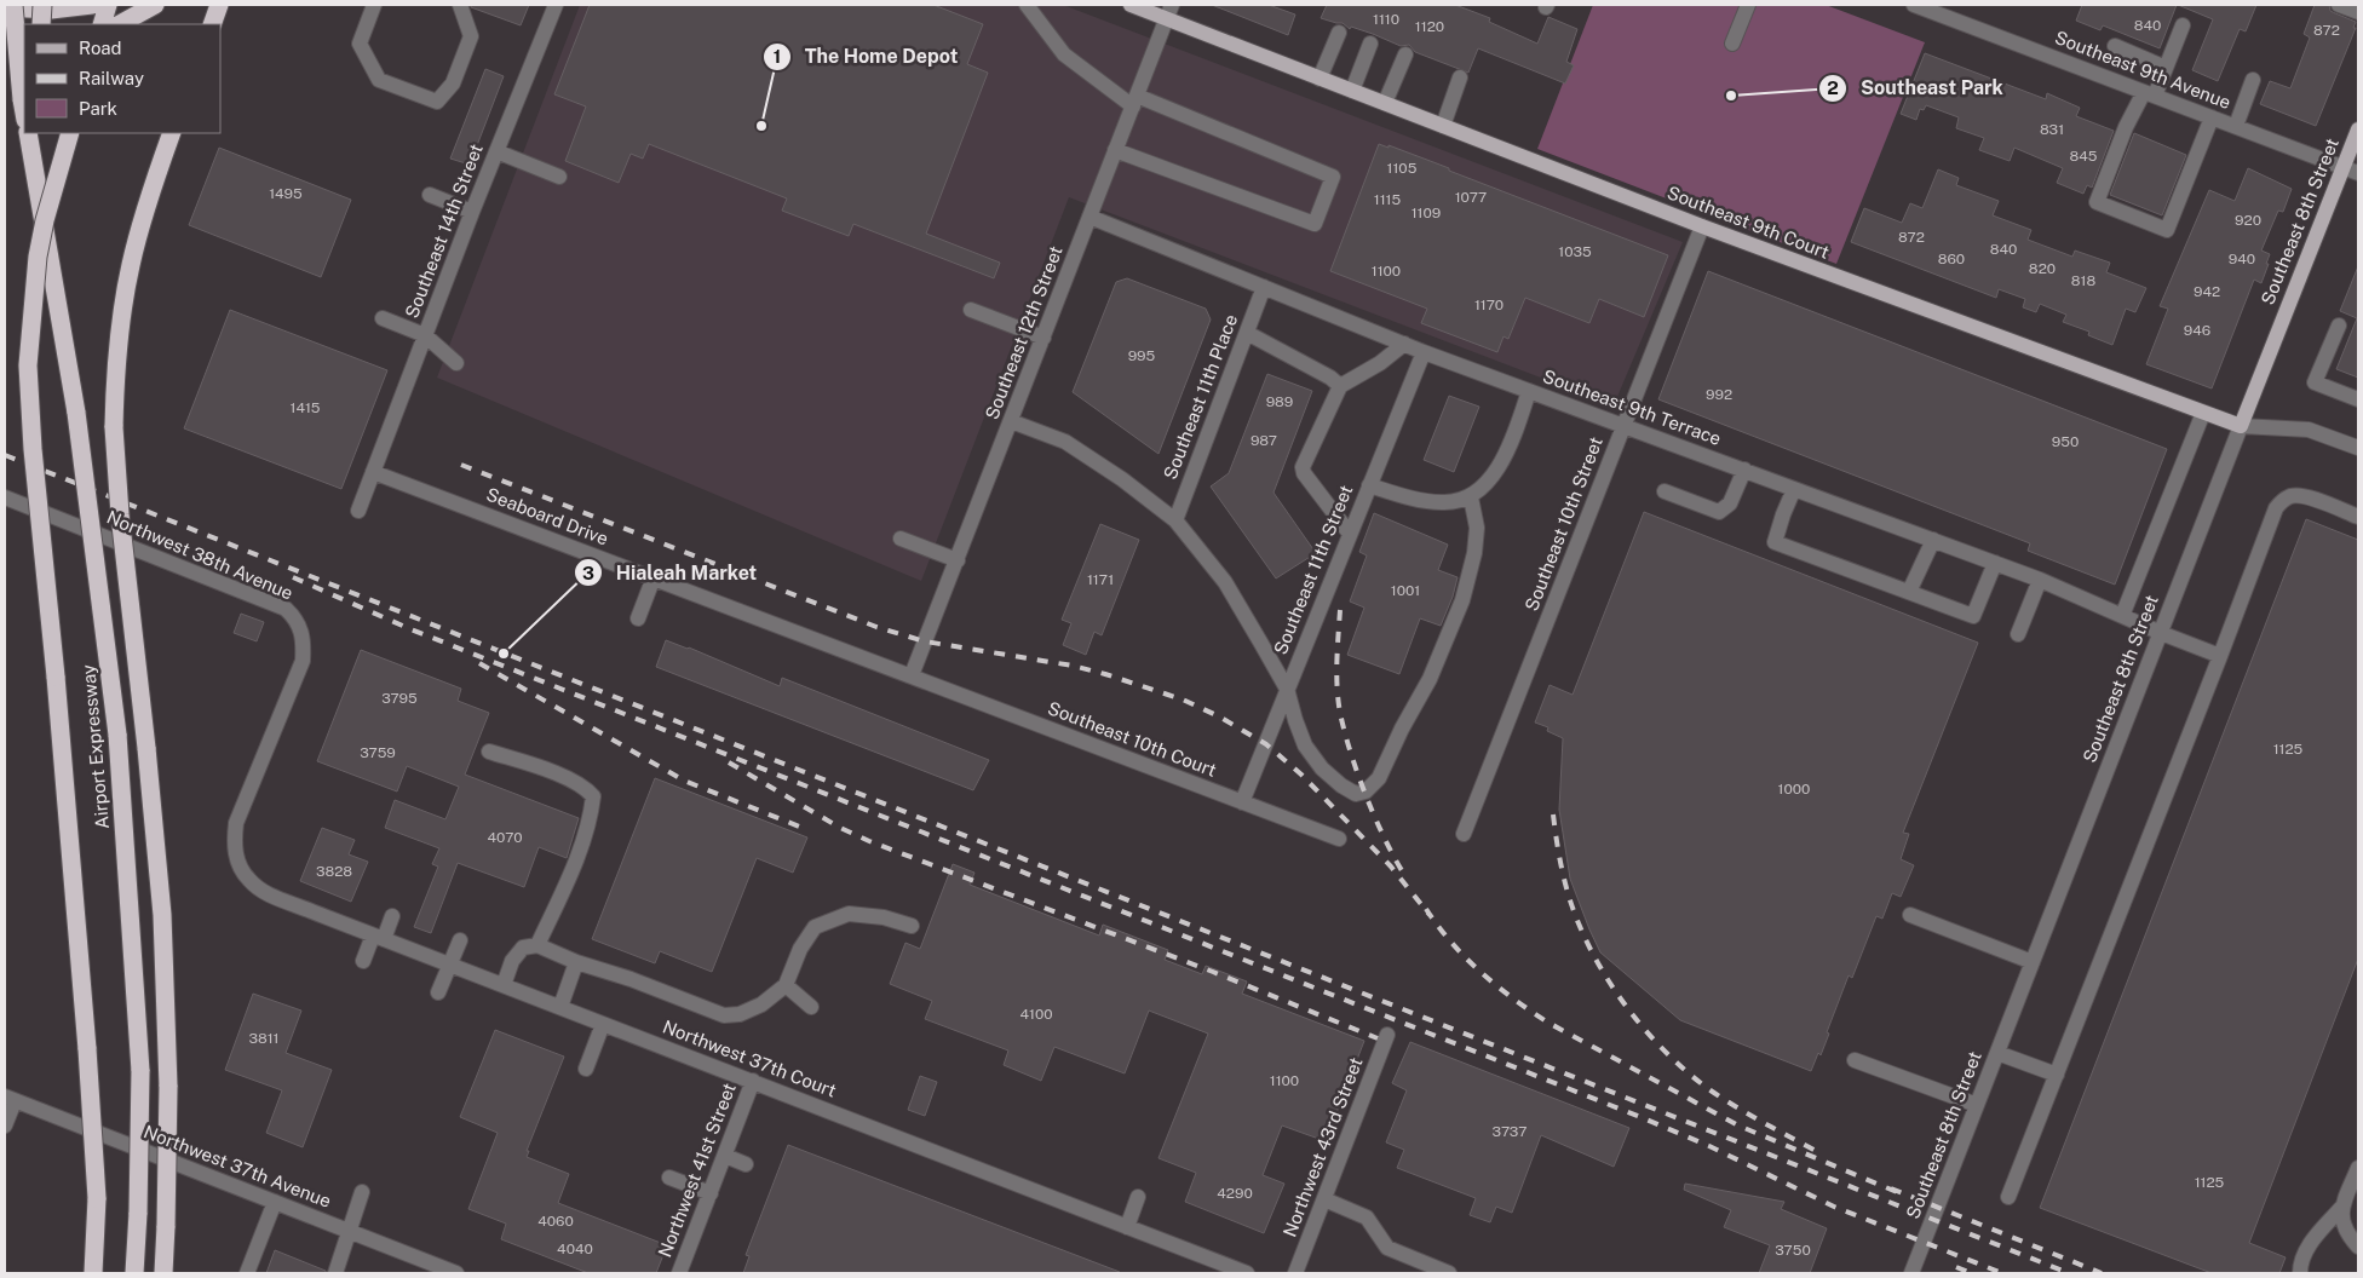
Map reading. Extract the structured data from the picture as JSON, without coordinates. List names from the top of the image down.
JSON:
{
  "streets": {
    "highway": ["Airport Expressway"],
    "main road": ["Southeast 8th Street", "Southeast 9th Court"],
    "street": [
      "Southeast 9th Avenue",
      "Southeast 14th Street",
      "Southeast 12th Street",
      "Southeast 11th Place",
      "Southeast 9th Terrace",
      "Seaboard Drive",
      "Southeast 10th Street",
      "Northwest 38th Avenue",
      "Southeast 11th Street",
      "Southeast 10th Court",
      "Northwest 37th Court",
      "Northwest 43rd Street",
      "Northwest 37th Avenue",
      "Northwest 41st Street"
    ]
  },
  "crossings": [
    ["Southeast 9th Avenue", "Southeast 8th Street"],
    ["Southeast 8th Street", "Southeast 9th Court"],
    ["Southeast 8th Street", "Southeast 9th Terrace"],
    ["Southeast 9th Court", "Southeast 12th Street"],
    ["Southeast 9th Court", "Southeast 10th Street"],
    ["Southeast 14th Street", "Seaboard Drive"],
    ["Southeast 12th Street", "Southeast 9th Terrace"],
    ["Southeast 12th Street", "Seaboard Drive"],
    ["Southeast 12th Street", "Southeast 10th Court"],
    ["Southeast 11th Place", "Southeast 9th Terrace"],
    ["Southeast 9th Terrace", "Southeast 10th Street"],
    ["Southeast 9th Terrace", "Southeast 11th Street"],
    ["Seaboard Drive", "Southeast 10th Court"],
    ["Northwest 38th Avenue", "Northwest 37th Court"],
    ["Southeast 11th Street", "Southeast 10th Court"],
    ["Northwest 37th Court", "Northwest 41st Street"]
  ],
  "places": ["Southeast Park", "The Home Depot", "Hialeah Market"],
  "house_numbers": [
    "1110",
    "840",
    "1120",
    "872",
    "831",
    "845",
    "1105",
    "1495",
    "1077",
    "1115",
    "1109",
    "920",
    "872",
    "840",
    "1035",
    "860",
    "940",
    "820",
    "1100",
    "818",
    "942",
    "1170",
    "946",
    "995",
    "992",
    "989",
    "1415",
    "987",
    "950",
    "1171",
    "1001",
    "3795",
    "1125",
    "3759",
    "1000",
    "4070",
    "3828",
    "4100",
    "3811",
    "1100",
    "3737",
    "1125",
    "4290",
    "4060",
    "4040",
    "3750"
  ],
  "legend": ["Road", "Railway", "Park"]
}
